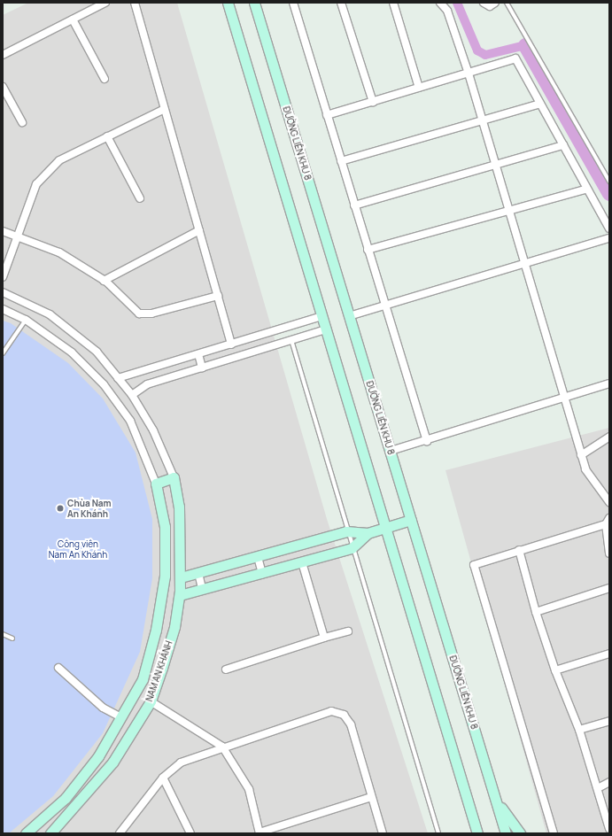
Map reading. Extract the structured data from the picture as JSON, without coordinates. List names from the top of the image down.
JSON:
{
  "streets": {
    "street": ["ĐƯỜNG LIÊN KHU 8", "NAM AN KHÁNH"]
  },
  "parks": ["Công viên Nam An Khánh"],
  "places": ["Chùa Nam An Khánh"]
}
